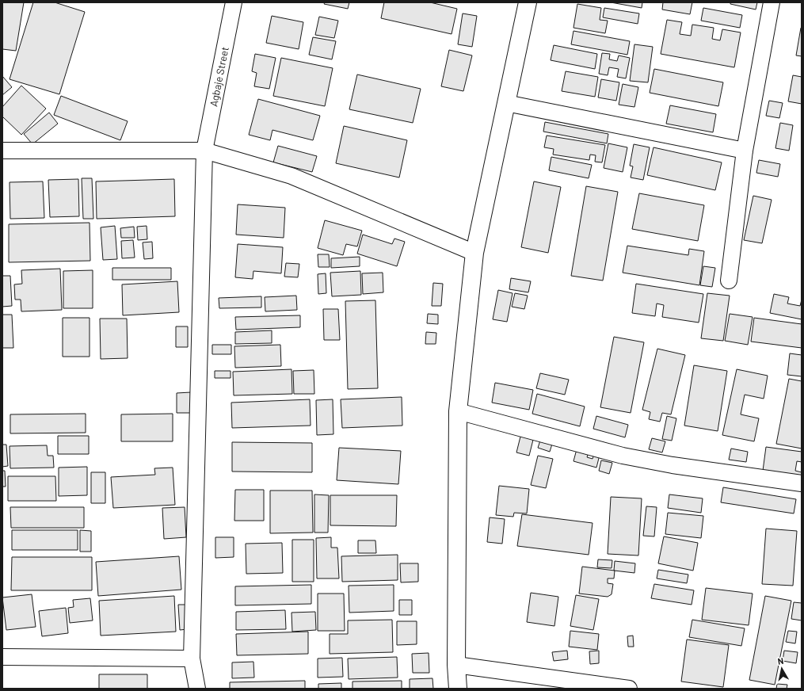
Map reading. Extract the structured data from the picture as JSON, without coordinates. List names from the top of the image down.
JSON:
{
  "streets": {
    "street": ["Agbaje Street"]
  },
  "north": "top"
}
